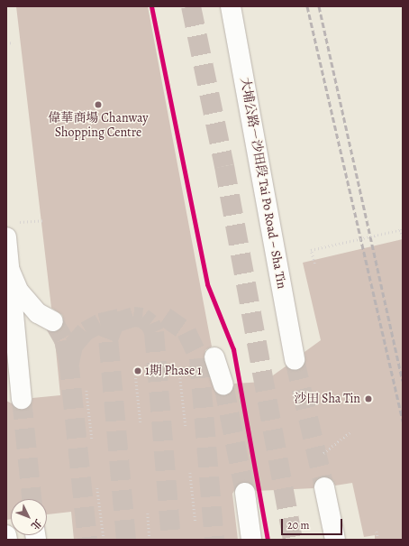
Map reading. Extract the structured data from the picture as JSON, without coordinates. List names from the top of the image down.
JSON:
{
  "streets": {
    "main road": ["大埔公路－沙田段 Tai Po Road – Sha Tin"]
  },
  "places": ["偉華商場 Chanway Shopping Centre", "1期 Phase 1", "沙田 Sha Tin"],
  "scale_bar": "20 m",
  "north": "bottom right"
}
